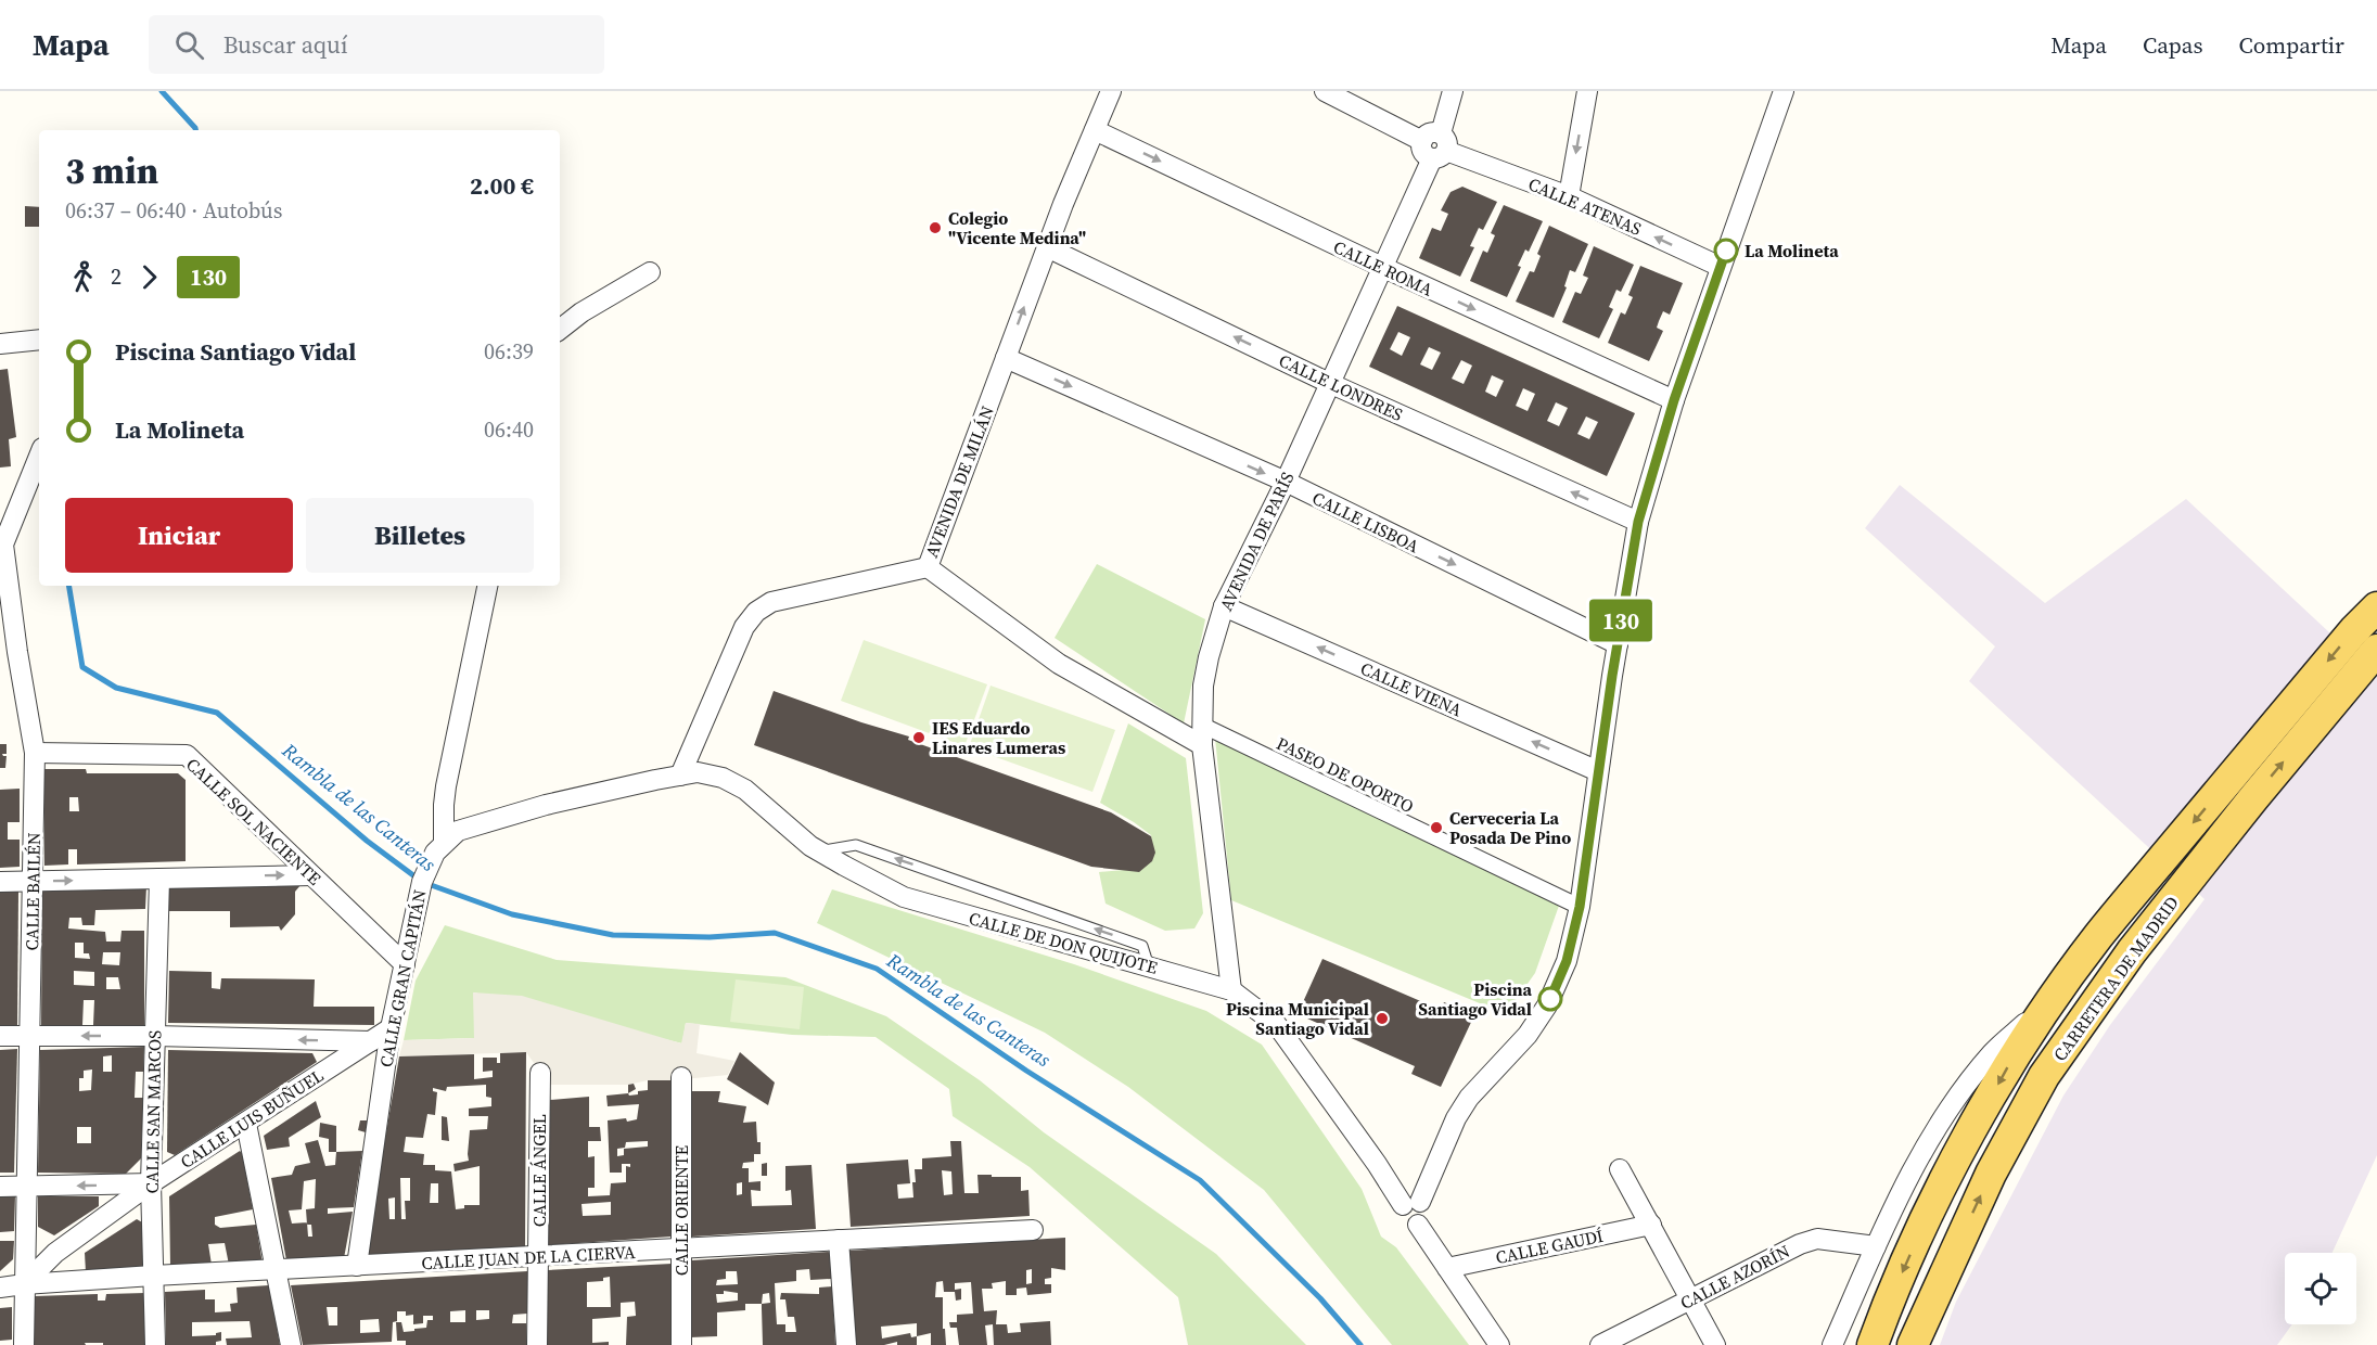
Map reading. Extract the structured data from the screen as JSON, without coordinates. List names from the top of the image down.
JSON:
{
  "streets": {
    "main road": ["CARRETERA DE MADRID"],
    "street": [
      "CALLE ATENAS",
      "CALLE ROMA",
      "CALLE LONDRES",
      "AVENIDA DE MILÁN",
      "CALLE LISBOA",
      "AVENIDA DE PARÍS",
      "CALLE VIENA",
      "PASEO DE OPORTO",
      "CALLE SOL NACIENTE",
      "CALLE BAILÉN",
      "CALLE DE DON QUIJOTE",
      "CALLE GRAN CAPITÁN",
      "CALLE SAN MARCOS",
      "CALLE LUIS BUÑUEL",
      "CALLE ÁNGEL",
      "CALLE ORIENTE",
      "CALLE GAUDÍ",
      "CALLE JUAN DE LA CIERVA",
      "CALLE AZORÍN"
    ]
  },
  "crossings": [
    ["CALLE ATENAS", "AVENIDA DE PARÍS"],
    ["CALLE ROMA", "AVENIDA DE MILÁN"],
    ["CALLE ROMA", "AVENIDA DE PARÍS"],
    ["CALLE LONDRES", "AVENIDA DE MILÁN"],
    ["CALLE LONDRES", "AVENIDA DE PARÍS"],
    ["AVENIDA DE MILÁN", "CALLE LISBOA"],
    ["AVENIDA DE MILÁN", "AVENIDA DE PARÍS"],
    ["CALLE LISBOA", "AVENIDA DE PARÍS"],
    ["AVENIDA DE PARÍS", "CALLE VIENA"],
    ["AVENIDA DE PARÍS", "PASEO DE OPORTO"],
    ["AVENIDA DE PARÍS", "CALLE DE DON QUIJOTE"],
    ["CALLE SOL NACIENTE", "CALLE BAILÉN"],
    ["CALLE SOL NACIENTE", "CALLE GRAN CAPITÁN"],
    ["CALLE BAILÉN", "CALLE LUIS BUÑUEL"],
    ["CALLE BAILÉN", "CALLE JUAN DE LA CIERVA"],
    ["CALLE DE DON QUIJOTE", "CALLE GRAN CAPITÁN"],
    ["CALLE GRAN CAPITÁN", "CALLE LUIS BUÑUEL"],
    ["CALLE GRAN CAPITÁN", "CALLE JUAN DE LA CIERVA"],
    ["CALLE SAN MARCOS", "CALLE LUIS BUÑUEL"],
    ["CALLE SAN MARCOS", "CALLE JUAN DE LA CIERVA"],
    ["CALLE LUIS BUÑUEL", "CALLE JUAN DE LA CIERVA"],
    ["CALLE ÁNGEL", "CALLE JUAN DE LA CIERVA"],
    ["CALLE ORIENTE", "CALLE JUAN DE LA CIERVA"]
  ],
  "one_way": [
    "CALLE ATENAS",
    "CALLE ROMA",
    "CALLE LONDRES",
    "CALLE LISBOA",
    "CALLE VIENA"
  ],
  "water": ["Rambla de las Canteras"],
  "places": [
    "Colegio \"Vicente Medina\"",
    "La Molineta",
    "IES Eduardo Linares Lumeras",
    "Cerveceria La Posada De Pino",
    "Piscina Santiago Vidal",
    "Piscina Municipal Santiago Vidal"
  ],
  "lines": ["bus line 130"],
  "page": {
    "header": "Mapa",
    "search": "Buscar aquí",
    "nav": ["Mapa", "Capas", "Compartir"],
    "on_map": "130",
    "heading": ["3 min", "06:37 – 06:40 · Autobús", "2.00 €"],
    "legs": ["2", "130"],
    "list": [
      {
        "name": "Piscina Santiago Vidal",
        "value": "06:39"
      },
      {
        "name": "La Molineta",
        "value": "06:40"
      }
    ],
    "buttons": ["Iniciar", "Billetes"]
  }
}
